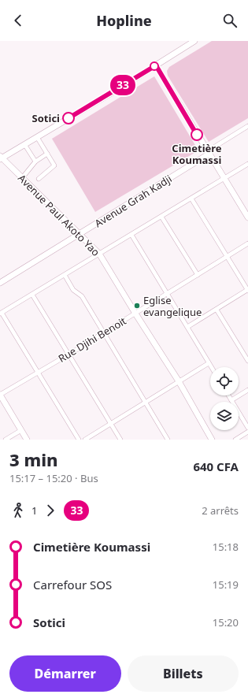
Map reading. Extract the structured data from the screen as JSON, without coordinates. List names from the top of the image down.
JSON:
{
  "streets": {
    "street": ["Avenue Grah Kadji", "Avenue Paul Akoto Yao", "Rue Djihi Benoit"]
  },
  "crossings": [
    ["Avenue Grah Kadji", "Avenue Paul Akoto Yao"],
    ["Avenue Paul Akoto Yao", "Rue Djihi Benoit"]
  ],
  "places": ["Sotici", "Cimetière Koumassi", "Eglise evangelique"],
  "lines": ["bus line 33"],
  "page": {
    "header": "Hopline",
    "on_map": "33",
    "heading": ["3 min", "15:17 – 15:20 · Bus", "640 CFA"],
    "legs": ["1", "33", "2 arrêts"],
    "list": [
      {
        "name": "Cimetière Koumassi",
        "value": "15:18"
      },
      {
        "name": "Carrefour SOS",
        "value": "15:19"
      },
      {
        "name": "Sotici",
        "value": "15:20"
      }
    ],
    "buttons": ["Démarrer", "Billets"]
  }
}
